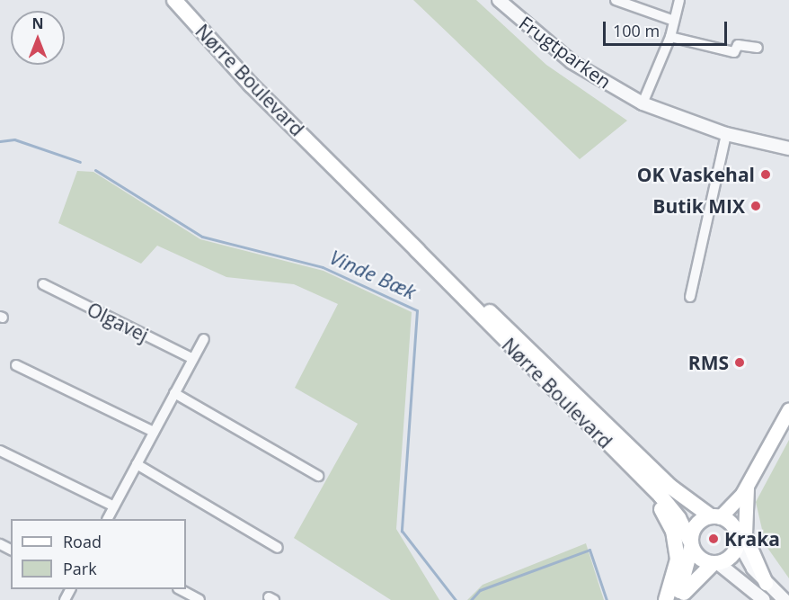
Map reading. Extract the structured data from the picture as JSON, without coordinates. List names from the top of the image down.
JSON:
{
  "streets": {
    "main road": ["Nørre Boulevard"],
    "street": ["Frugtparken", "Olgavej"]
  },
  "water": ["Vinde Bæk"],
  "places": [
    "OK Vaskehal",
    "Butik MIX",
    "RMS",
    "Kraka"
  ],
  "legend": ["Road", "Park"],
  "scale_bar": "100 m",
  "north": "top"
}
